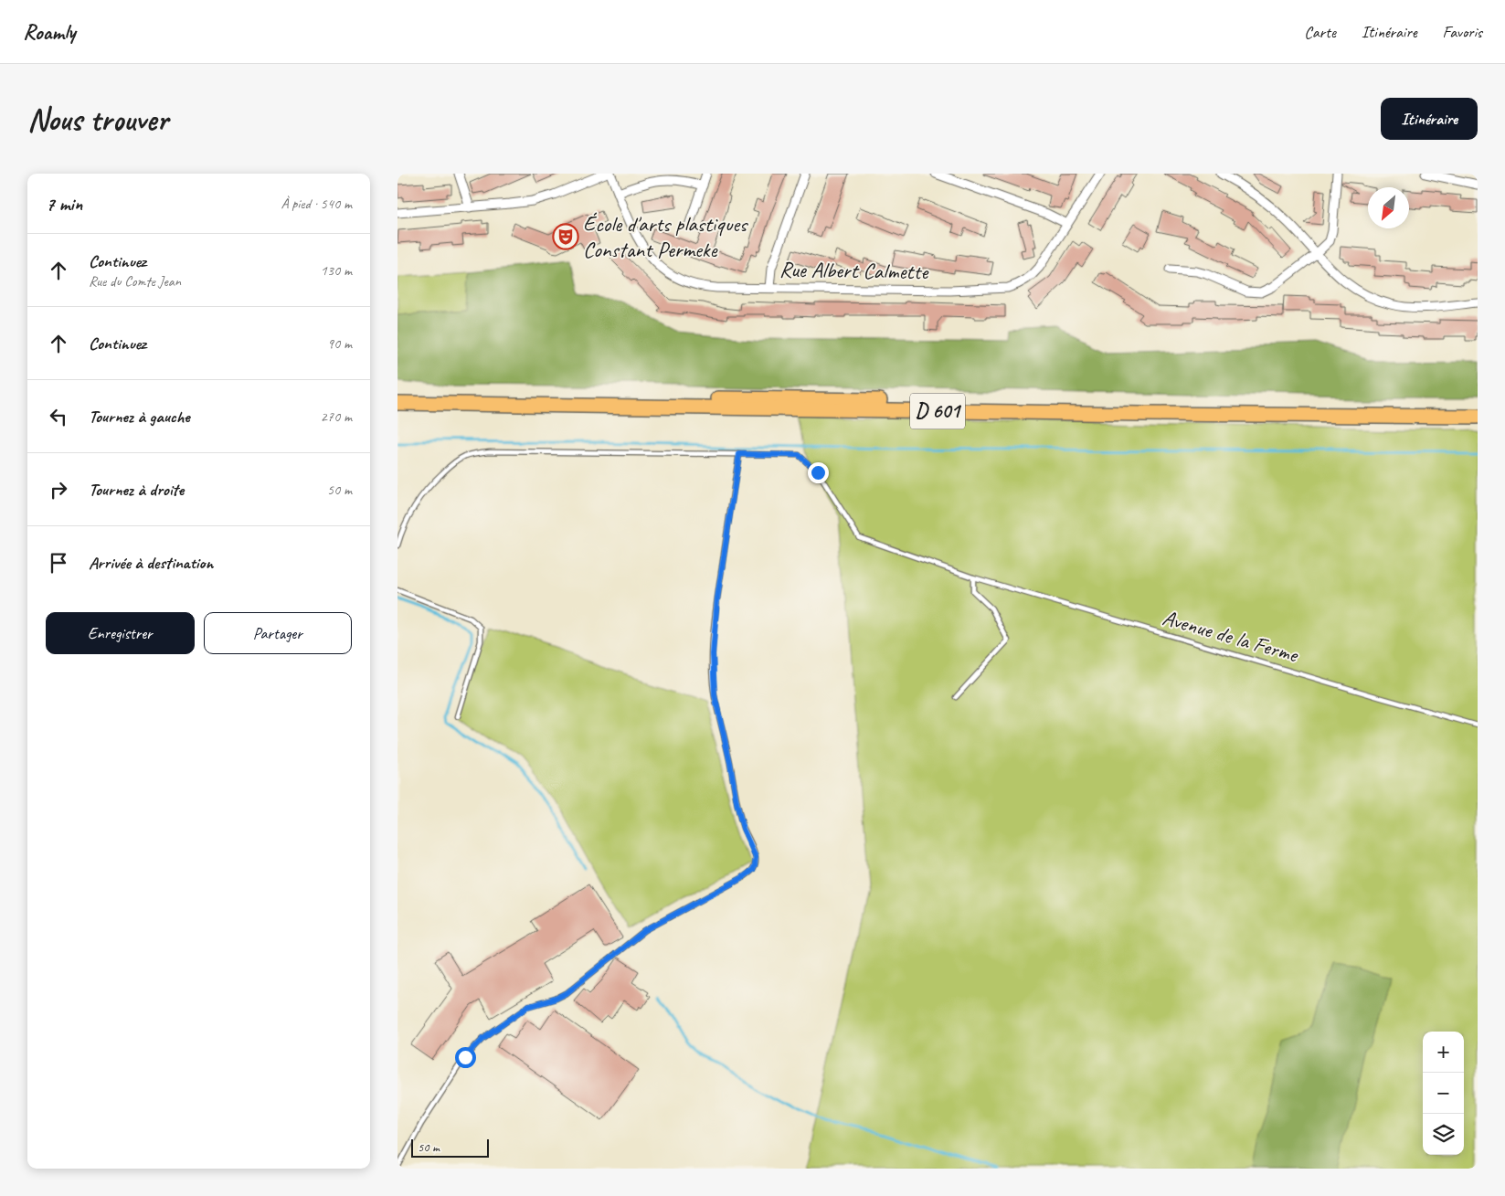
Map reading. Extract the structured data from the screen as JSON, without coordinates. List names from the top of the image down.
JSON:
{
  "streets": {
    "main road": ["D 601"],
    "street": ["Rue Albert Calmette"],
    "lane": ["Avenue de la Ferme"]
  },
  "places": {
    "theatre": ["École d'arts plastiques Constant Permeke"]
  },
  "scale_bar": "50 m",
  "north": "bottom left",
  "page": {
    "header": "Roamly",
    "nav": ["Carte", "Itinéraire", "Favoris"],
    "buttons": [
      "Itinéraire",
      ["Enregistrer", "Partager"]
    ],
    "title": "Nous trouver",
    "heading": ["7 min", "À pied · 540 m"],
    "list": [
      ["Continuez", "Rue du Comte Jean", "130 m"],
      ["Continuez", "90 m"],
      ["Tournez à gauche", "270 m"],
      ["Tournez à droite", "50 m"],
      "Arrivée à destination"
    ],
    "map_buttons": ["+", "−"],
    "scale": "50 m"
  }
}
